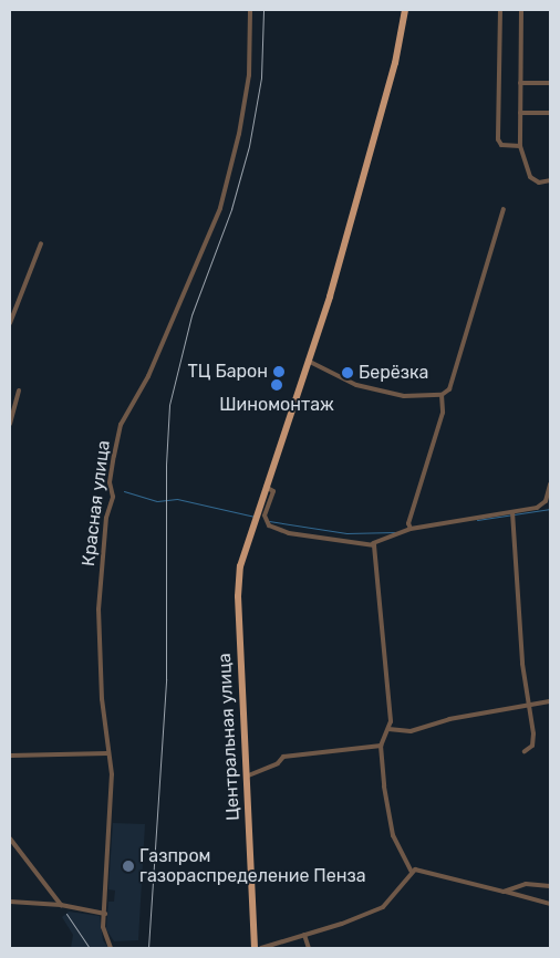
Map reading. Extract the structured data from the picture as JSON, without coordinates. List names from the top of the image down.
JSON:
{
  "streets": {
    "main road": ["Центральная улица"],
    "street": ["Красная улица"]
  },
  "places": [
    "ТЦ Барон",
    "Берёзка",
    "Шиномонтаж",
    "Газпром газораспределение Пенза"
  ]
}
